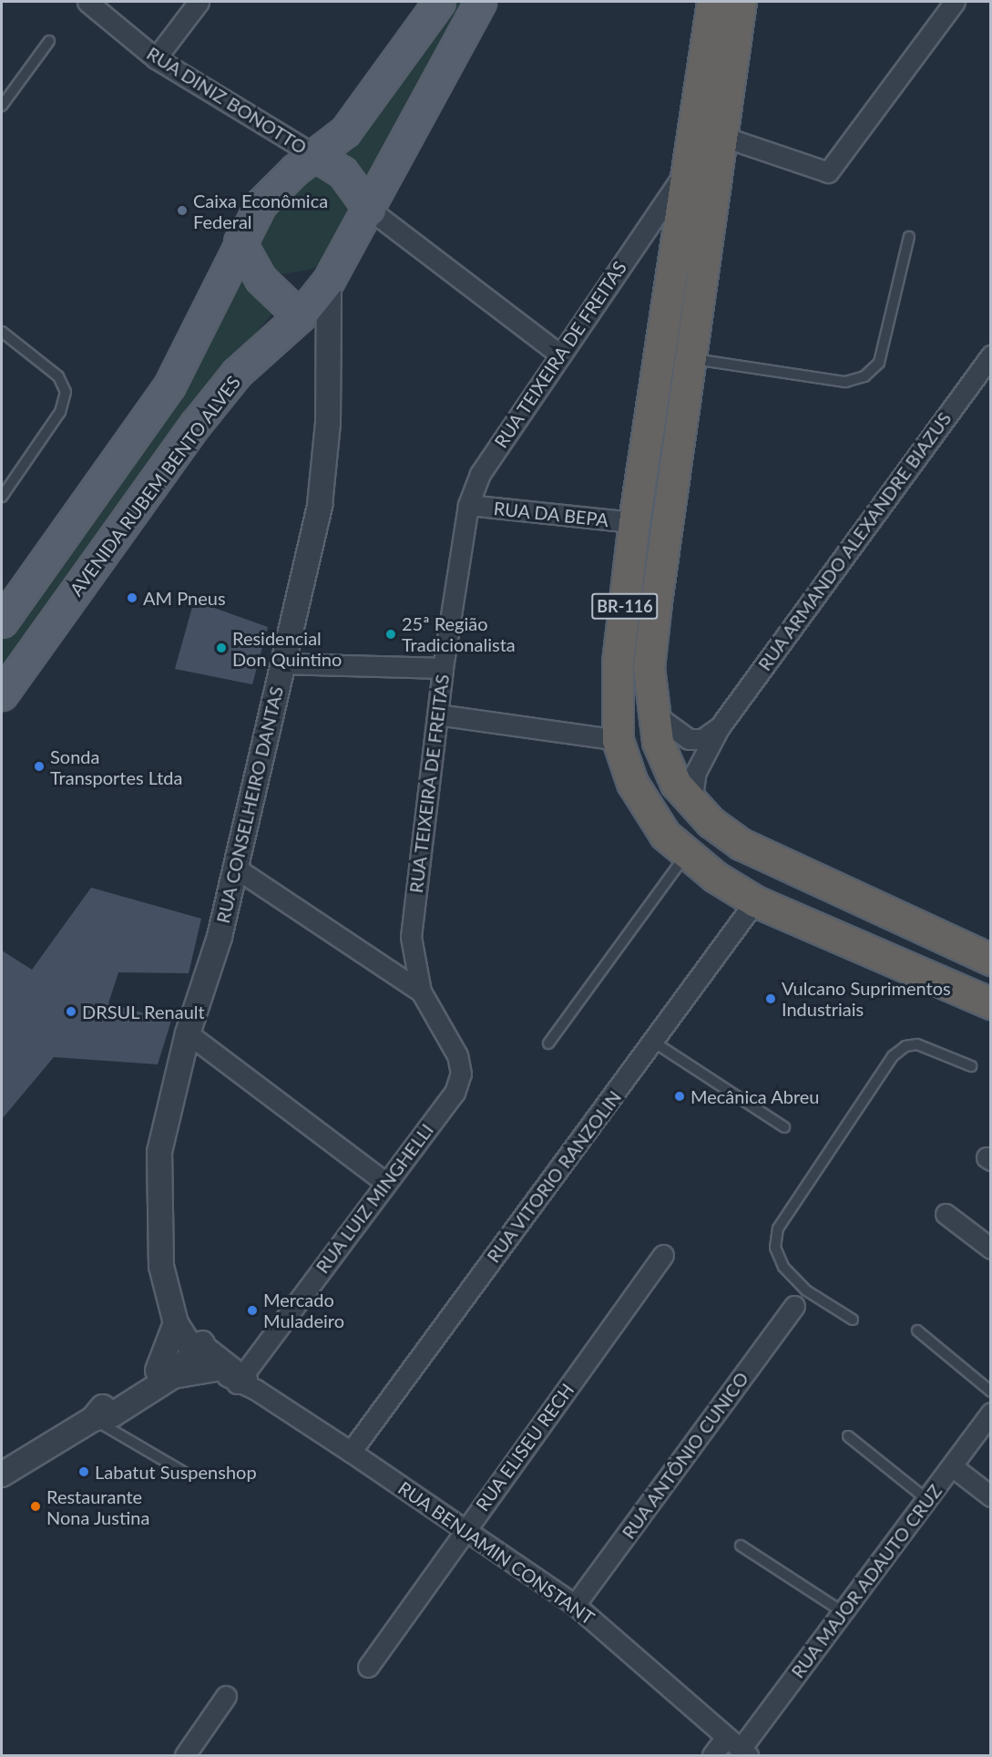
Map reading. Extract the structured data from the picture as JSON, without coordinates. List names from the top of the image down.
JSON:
{
  "streets": {
    "highway": ["BR-116"],
    "main road": ["AVENIDA RUBEM BENTO ALVES"],
    "street": [
      "RUA DINIZ BONOTTO",
      "RUA TEIXEIRA DE FREITAS",
      "RUA DA BEPA",
      "RUA ARMANDO ALEXANDRE BIAZUS",
      "RUA CONSELHEIRO DANTAS",
      "RUA VITORIO RANZOLIN",
      "RUA LUIZ MINGHELLI",
      "RUA ELISEU RECH",
      "RUA ANTÔNIO CUNICO",
      "RUA BENJAMIN CONSTANT",
      "RUA MAJOR ADAUTO CRUZ"
    ]
  },
  "crossings": [
    ["RUA TEIXEIRA DE FREITAS", "RUA DA BEPA"],
    ["RUA TEIXEIRA DE FREITAS", "BR-116"],
    ["RUA TEIXEIRA DE FREITAS", "RUA LUIZ MINGHELLI"],
    ["AVENIDA RUBEM BENTO ALVES", "RUA CONSELHEIRO DANTAS"],
    ["RUA DA BEPA", "BR-116"],
    ["RUA ARMANDO ALEXANDRE BIAZUS", "BR-116"],
    ["BR-116", "RUA VITORIO RANZOLIN"],
    ["RUA CONSELHEIRO DANTAS", "RUA BENJAMIN CONSTANT"],
    ["RUA VITORIO RANZOLIN", "RUA BENJAMIN CONSTANT"],
    ["RUA LUIZ MINGHELLI", "RUA BENJAMIN CONSTANT"],
    ["RUA ELISEU RECH", "RUA BENJAMIN CONSTANT"],
    ["RUA ANTÔNIO CUNICO", "RUA BENJAMIN CONSTANT"],
    ["RUA BENJAMIN CONSTANT", "RUA MAJOR ADAUTO CRUZ"]
  ],
  "places": [
    "Caixa Econômica Federal",
    "AM Pneus",
    "25ª Região Tradicionalista",
    "Residencial Don Quintino",
    "Sonda Transportes Ltda",
    "Vulcano Suprimentos Industriais",
    "DRSUL Renault",
    "Mecânica Abreu",
    "Mercado Muladeiro",
    "Labatut Suspenshop",
    "Restaurante Nona Justina"
  ]
}
